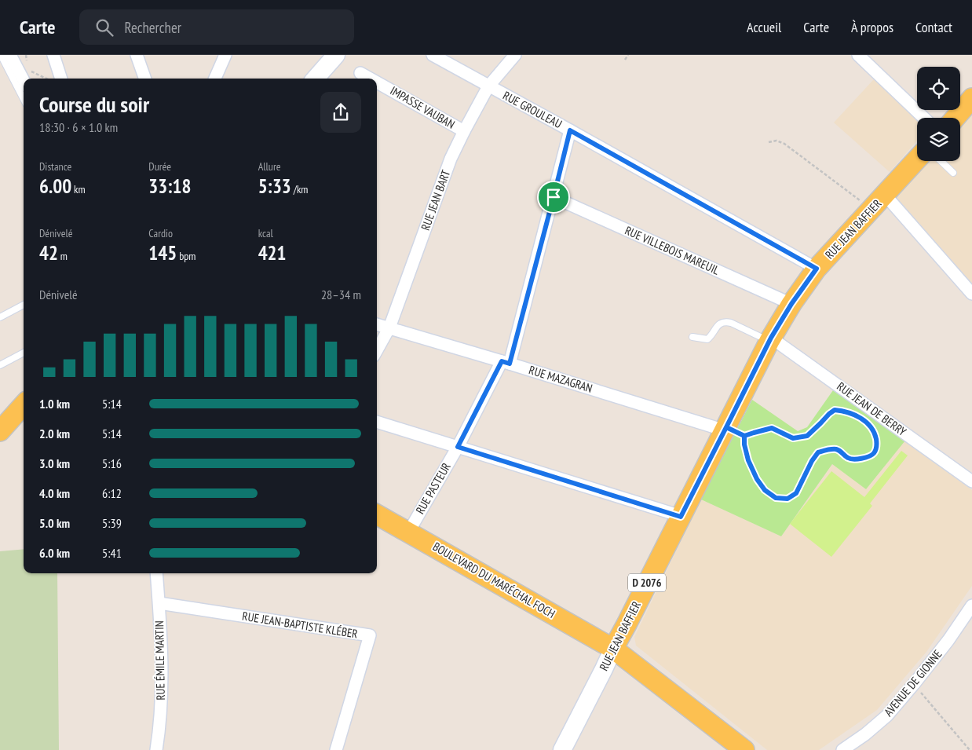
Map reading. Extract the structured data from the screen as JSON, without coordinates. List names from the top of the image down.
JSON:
{
  "streets": {
    "main road": ["RUE JEAN BAFFIER", "BOULEVARD DU MARÉCHAL FOCH", "D 2076"],
    "street": [
      "IMPASSE VAUBAN",
      "RUE GROULEAU",
      "RUE JEAN BART",
      "RUE VILLEBOIS MAREUIL",
      "RUE MAZAGRAN",
      "RUE JEAN DE BERRY",
      "RUE PASTEUR",
      "RUE JEAN-BAPTISTE KLÉBER",
      "RUE ÉMILE MARTIN",
      "AVENUE DE GIONNE"
    ]
  },
  "crossings": [
    ["IMPASSE VAUBAN", "RUE JEAN BART"],
    ["RUE GROULEAU", "RUE JEAN BART"],
    ["RUE GROULEAU", "RUE JEAN BAFFIER"],
    ["RUE GROULEAU", "RUE PASTEUR"],
    ["RUE JEAN BART", "RUE MAZAGRAN"],
    ["RUE JEAN BAFFIER", "RUE VILLEBOIS MAREUIL"],
    ["RUE JEAN BAFFIER", "RUE MAZAGRAN"],
    ["RUE JEAN BAFFIER", "RUE JEAN DE BERRY"],
    ["RUE JEAN BAFFIER", "BOULEVARD DU MARÉCHAL FOCH"],
    ["RUE VILLEBOIS MAREUIL", "RUE PASTEUR"],
    ["RUE MAZAGRAN", "RUE PASTEUR"],
    ["RUE PASTEUR", "BOULEVARD DU MARÉCHAL FOCH"],
    ["RUE JEAN-BAPTISTE KLÉBER", "RUE ÉMILE MARTIN"]
  ],
  "page": {
    "header": "Carte",
    "search": "Rechercher",
    "nav": [
      "Accueil",
      "Carte",
      "À propos",
      "Contact"
    ],
    "heading": ["Course du soir", "18:30 · 6 × 1.0 km"],
    "stats": [
      ["Distance", "6.00 km"],
      ["Durée", "33:18"],
      ["Allure", "5:33 /km"],
      ["Dénivelé", "42 m"],
      ["Cardio", "145 bpm"],
      ["kcal", "421"]
    ],
    "chart": ["Dénivelé", "28–34 m"],
    "list": [
      {
        "name": "1.0 km",
        "note": "5:14"
      },
      {
        "name": "2.0 km",
        "note": "5:14"
      },
      {
        "name": "3.0 km",
        "note": "5:16"
      },
      {
        "name": "4.0 km",
        "note": "6:12"
      },
      {
        "name": "5.0 km",
        "note": "5:39"
      },
      {
        "name": "6.0 km",
        "note": "5:41"
      }
    ]
  }
}
